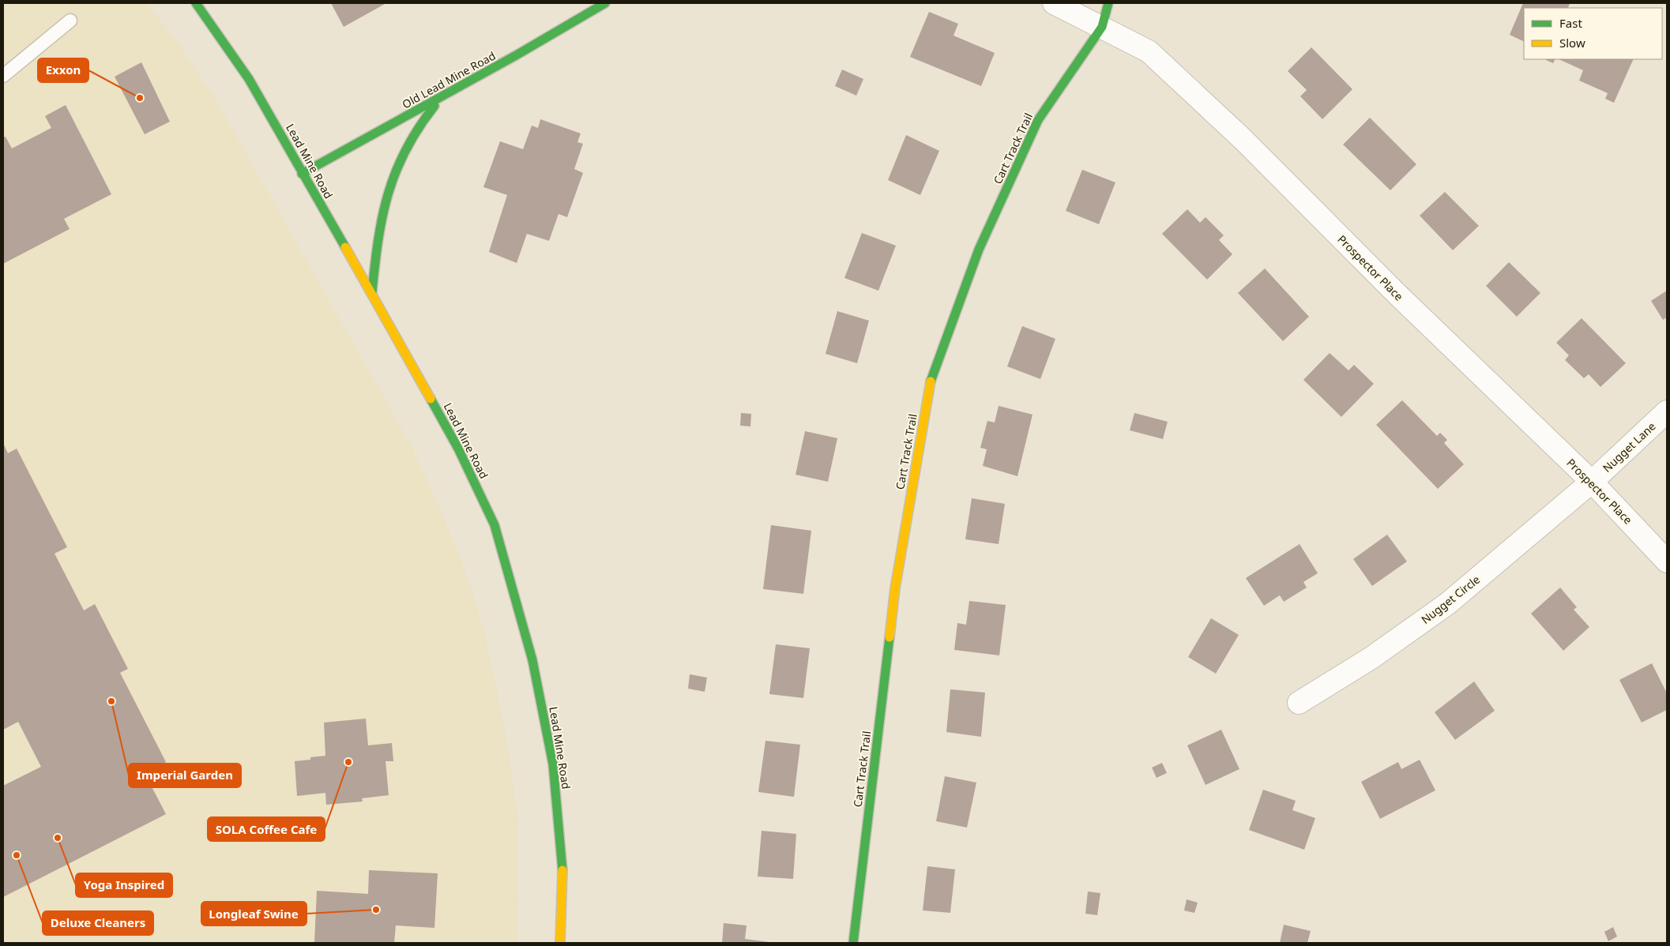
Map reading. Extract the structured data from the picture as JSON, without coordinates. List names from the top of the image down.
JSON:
{
  "streets": {
    "street": [
      "Old Lead Mine Road",
      "Cart Track Trail",
      "Lead Mine Road",
      "Prospector Place",
      "Nugget Lane",
      "Nugget Circle"
    ]
  },
  "crossings": [
    ["Old Lead Mine Road", "Lead Mine Road"],
    ["Cart Track Trail", "Prospector Place"],
    ["Prospector Place", "Nugget Lane"],
    ["Prospector Place", "Nugget Circle"],
    ["Nugget Lane", "Nugget Circle"]
  ],
  "places": [
    "Exxon",
    "Imperial Garden",
    "SOLA Coffee Cafe",
    "Yoga Inspired",
    "Deluxe Cleaners",
    "Longleaf Swine"
  ],
  "legend": ["Fast", "Slow"]
}
